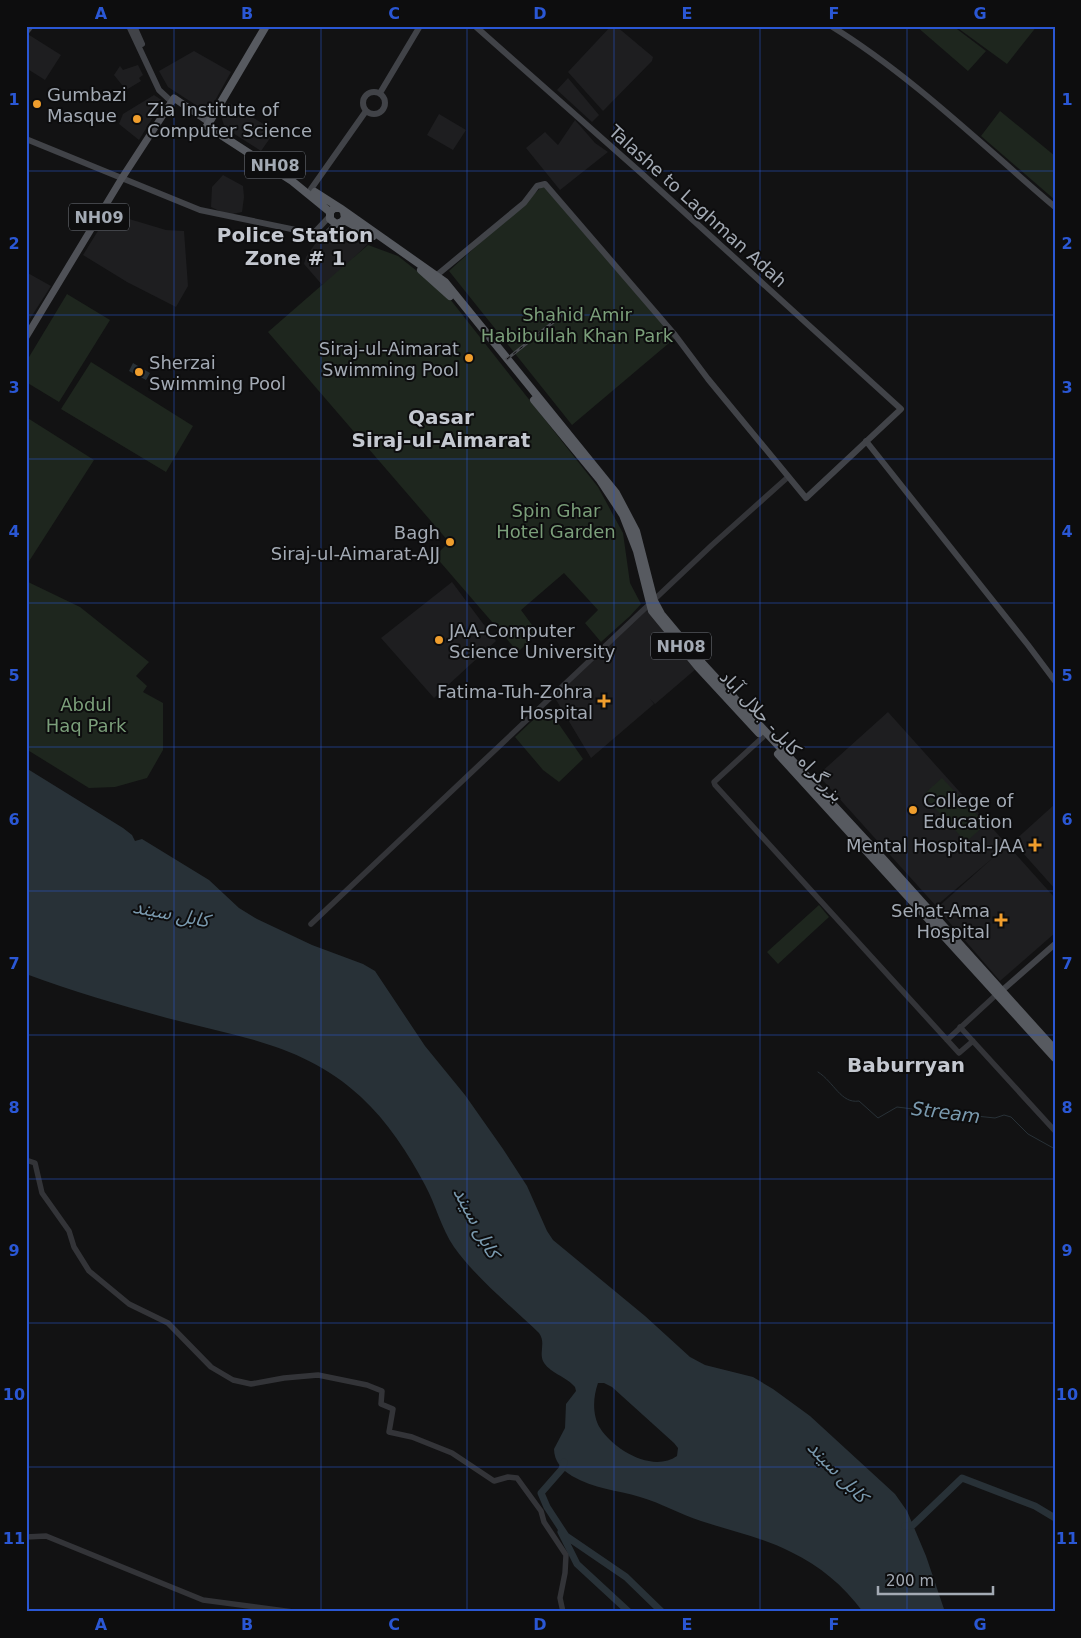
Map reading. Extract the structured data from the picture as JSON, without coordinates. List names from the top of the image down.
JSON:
{
  "streets": {
    "highway": ["NH08", "بزرگراه کابل- جلال آباد"],
    "main road": ["Talashe to Laghman Adah", "NH09"]
  },
  "crossings": [
    ["NH08", "بزرگراه کابل- جلال آباد"]
  ],
  "districts": ["Police Station Zone # 1", "Qasar Siraj-ul-Aimarat", "Baburryan"],
  "water": ["کابل سيند", "Stream"],
  "parks": ["Shahid Amir Habibullah Khan Park", "Spin Ghar Hotel Garden", "Abdul Haq Park"],
  "places": {
    "other": [
      "Gumbazi Masque",
      "Zia Institute of Computer Science",
      "Siraj-ul-Aimarat Swimming Pool",
      "Sherzai Swimming Pool",
      "Bagh Siraj-ul-Aimarat-AJJ",
      "JAA-Computer Science University",
      "College of Education"
    ],
    "health": ["Fatima-Tuh-Zohra Hospital", "Mental Hospital-JAA", "Sehat-Ama Hospital"]
  },
  "scale_bar": "200 m",
  "grid": {
    "columns": [
      "A",
      "B",
      "C",
      "D",
      "E",
      "F",
      "G"
    ],
    "rows": [
      "1",
      "2",
      "3",
      "4",
      "5",
      "6",
      "7",
      "8",
      "9",
      "10",
      "11"
    ]
  }
}
